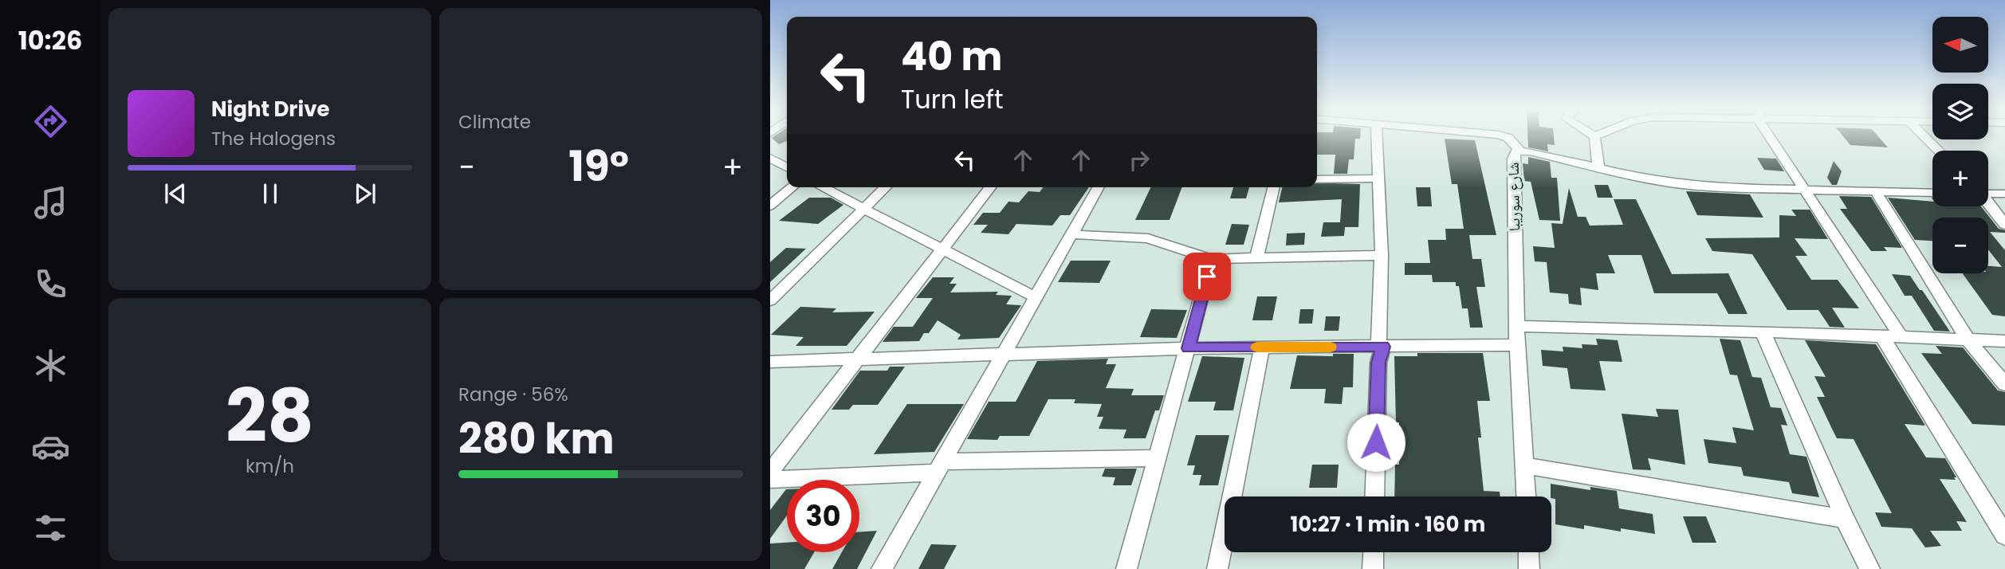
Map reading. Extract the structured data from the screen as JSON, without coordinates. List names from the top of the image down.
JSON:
{
  "streets": {
    "street": ["شارع سوريبا"]
  },
  "north": "left",
  "page": {
    "tabs": "10:26",
    "tile": [
      "Climate",
      ["28", "km/h"],
      ["Range · 56%", "280 km"]
    ],
    "map_buttons": ["+", "−"],
    "turn": ["40 m", "Turn left"],
    "song": ["Night Drive", "The Halogens"],
    "heat": ["−", "19°", "+"],
    "limit": "30",
    "trip": "10:27 · 1 min · 160 m"
  }
}
